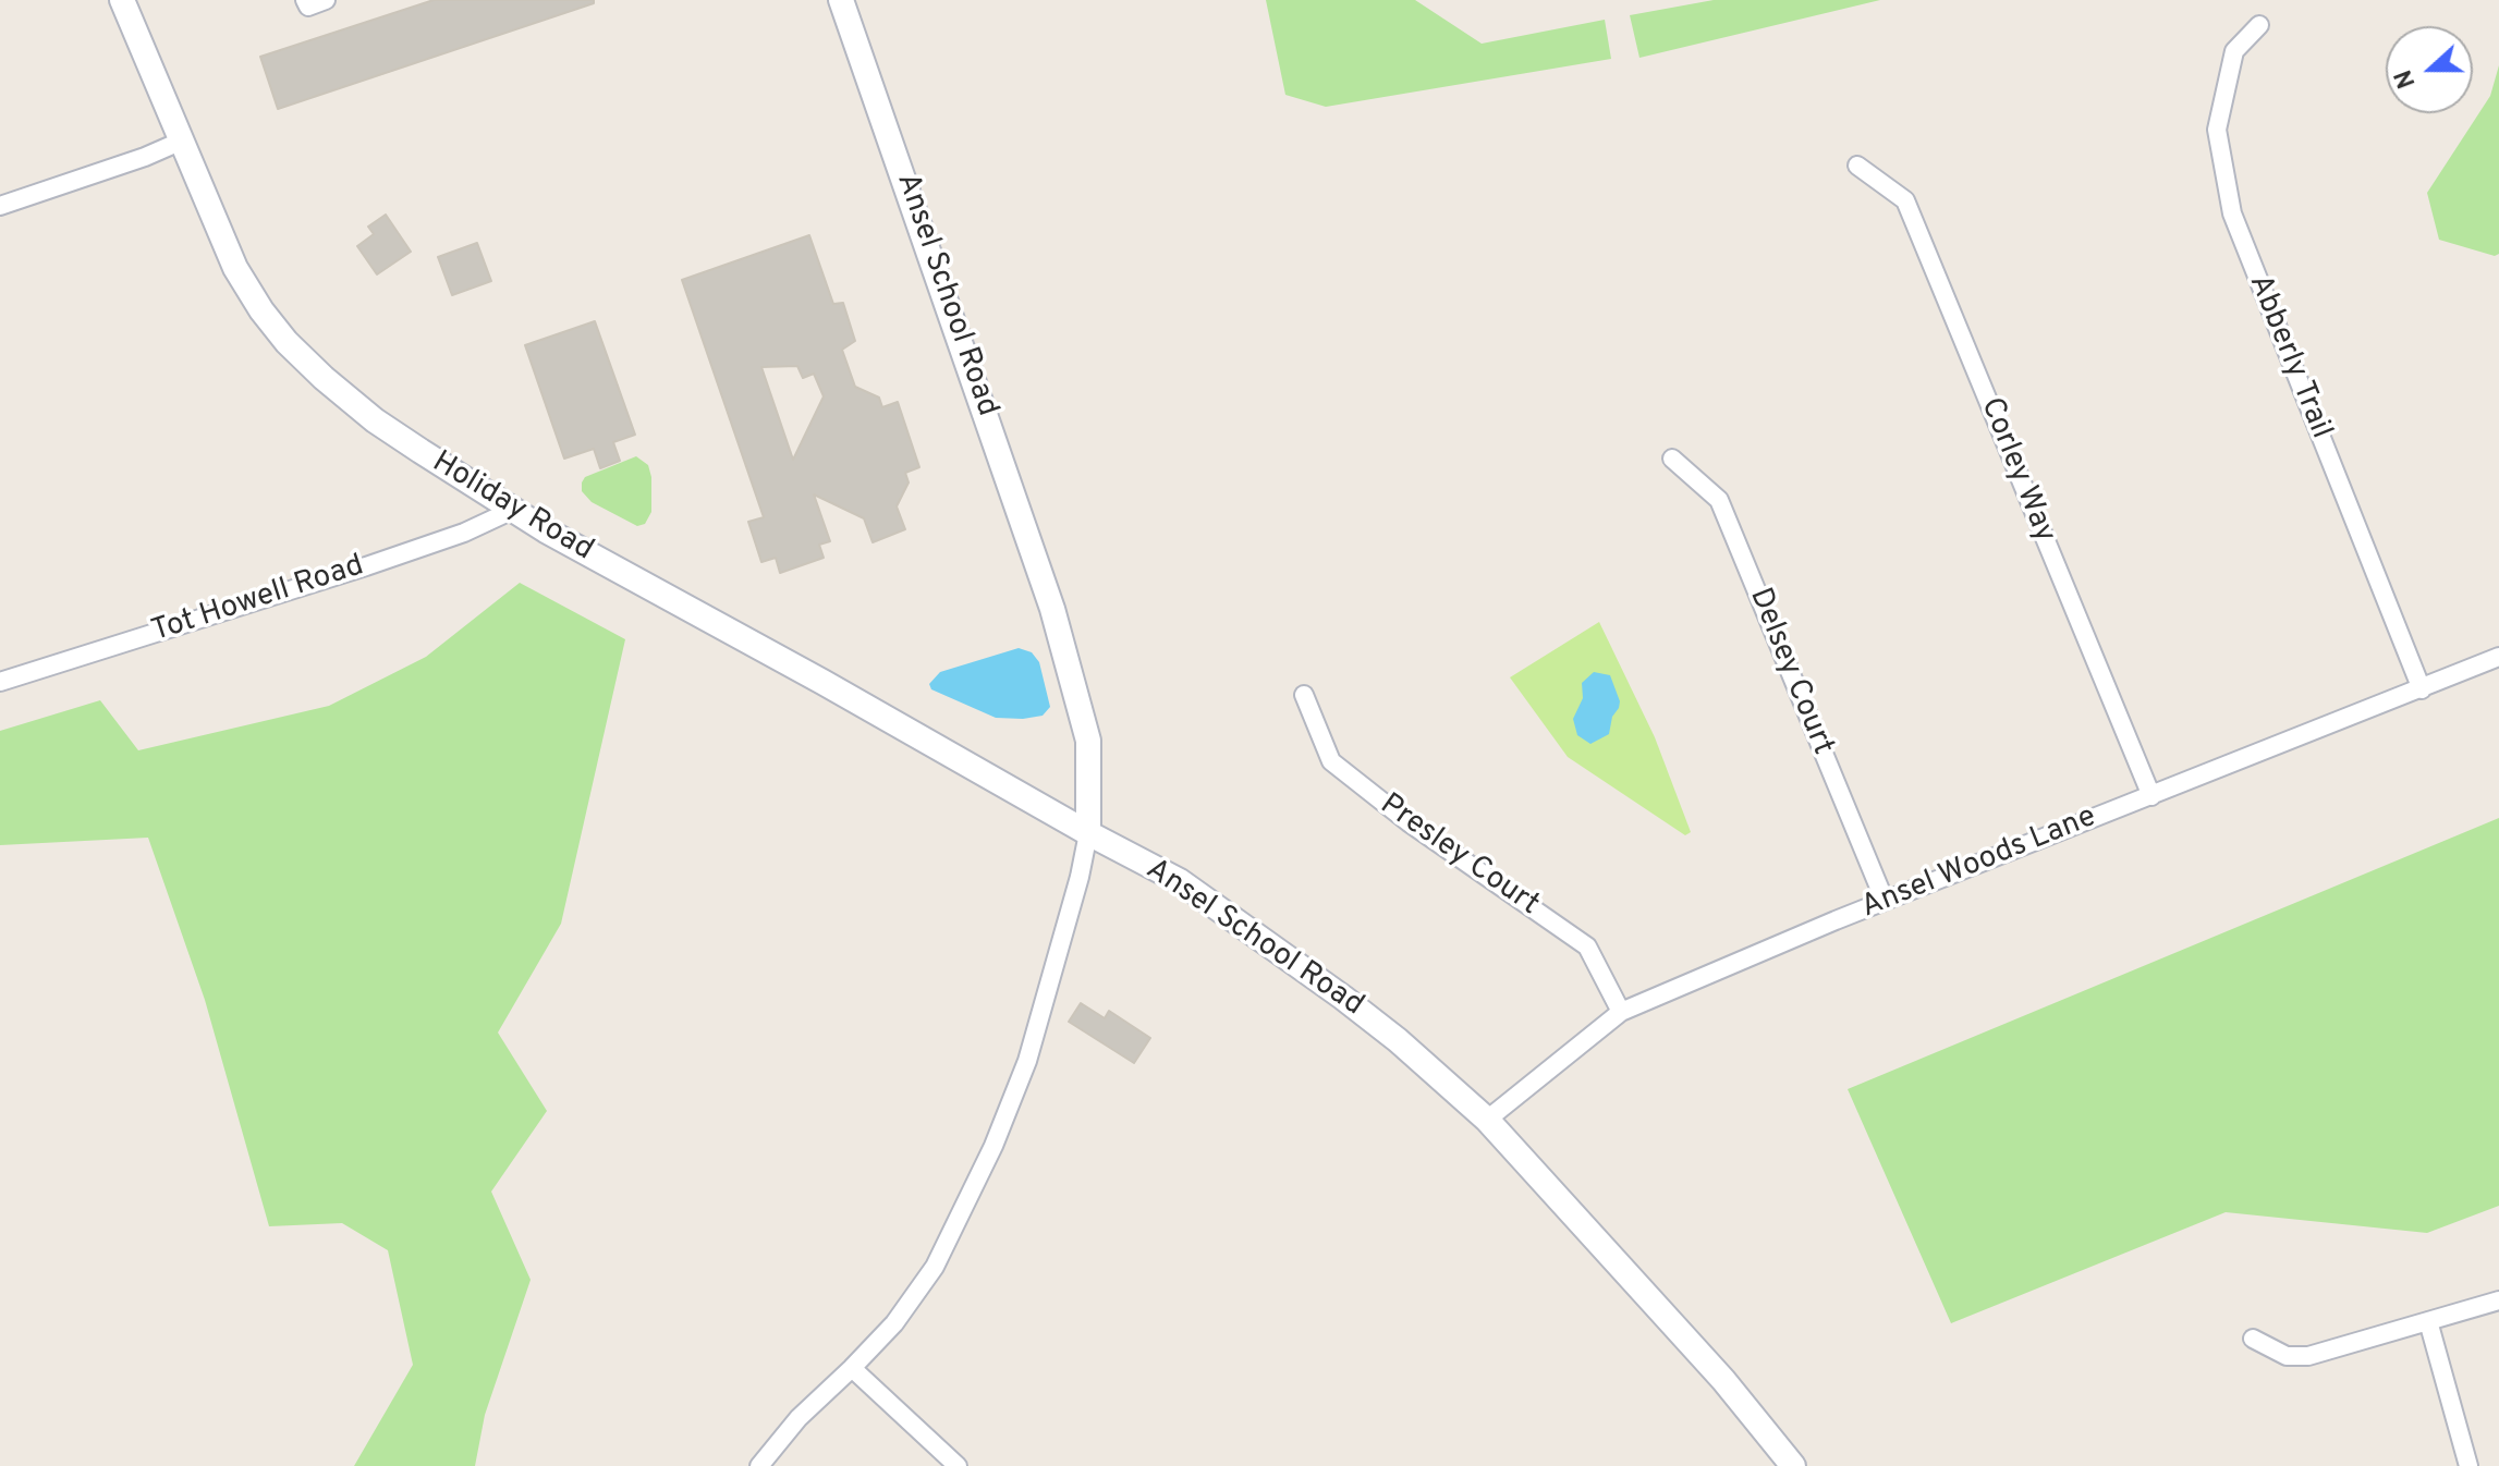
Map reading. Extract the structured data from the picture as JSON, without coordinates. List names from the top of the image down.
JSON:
{
  "streets": {
    "street": [
      "Ansel School Road",
      "Abberly Trail",
      "Corley Way",
      "Holiday Road",
      "Tot Howell Road",
      "Delsey Court",
      "Presley Court",
      "Ansel Woods Lane"
    ]
  },
  "crossings": [
    ["Ansel School Road", "Holiday Road"],
    ["Ansel School Road", "Ansel Woods Lane"],
    ["Abberly Trail", "Ansel Woods Lane"],
    ["Corley Way", "Ansel Woods Lane"],
    ["Holiday Road", "Tot Howell Road"],
    ["Delsey Court", "Ansel Woods Lane"],
    ["Presley Court", "Ansel Woods Lane"]
  ],
  "north": "left"
}
